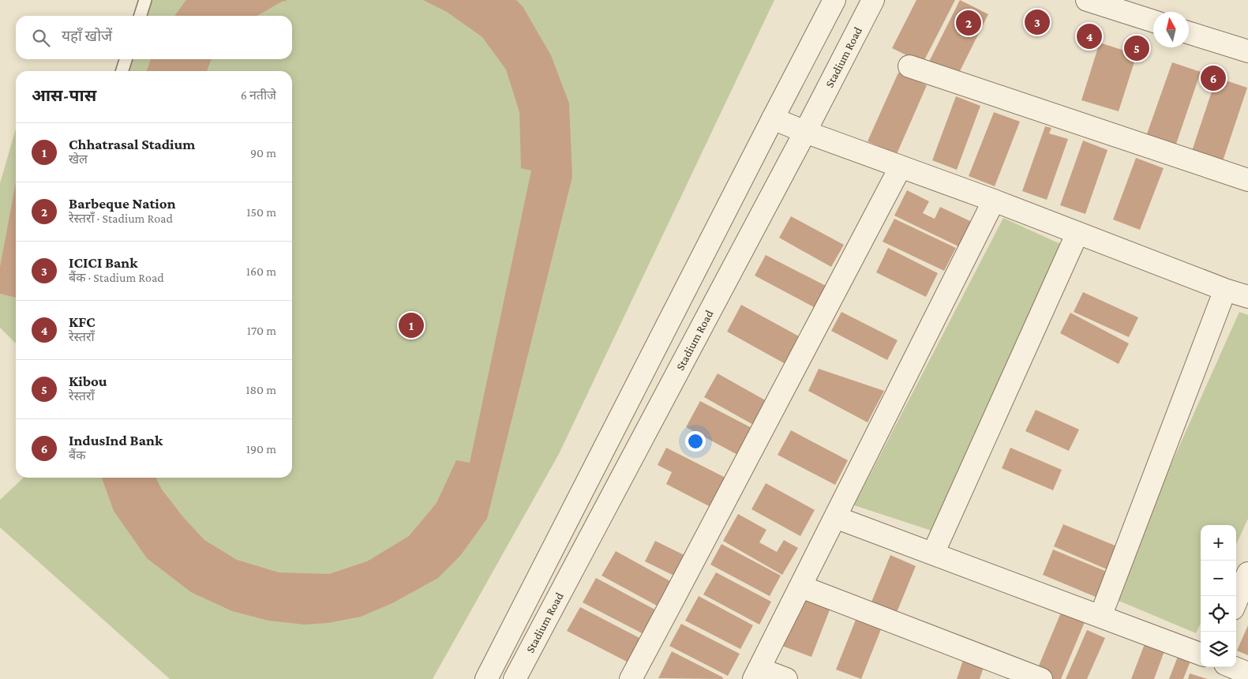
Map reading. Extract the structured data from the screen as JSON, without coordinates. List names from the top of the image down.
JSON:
{
  "streets": {
    "street": ["Stadium Road"]
  },
  "north": "top",
  "page": {
    "pins": [
      "3",
      "2",
      "4",
      "5",
      "6",
      "1"
    ],
    "search": "यहाँ खोजें",
    "heading": ["आस-पास", "6 नतीजे"],
    "list": [
      {
        "mark": "1",
        "name": "Chhatrasal Stadium",
        "note": "खेल",
        "value": "90 m"
      },
      {
        "mark": "2",
        "name": "Barbeque Nation",
        "note": "रेस्तराँ · Stadium Road",
        "value": "150 m"
      },
      {
        "mark": "3",
        "name": "ICICI Bank",
        "note": "बैंक · Stadium Road",
        "value": "160 m"
      },
      {
        "mark": "4",
        "name": "KFC",
        "note": "रेस्तराँ",
        "value": "170 m"
      },
      {
        "mark": "5",
        "name": "Kibou",
        "note": "रेस्तराँ",
        "value": "180 m"
      },
      {
        "mark": "6",
        "name": "IndusInd Bank",
        "note": "बैंक",
        "value": "190 m"
      }
    ],
    "map_buttons": ["+", "−"]
  }
}
